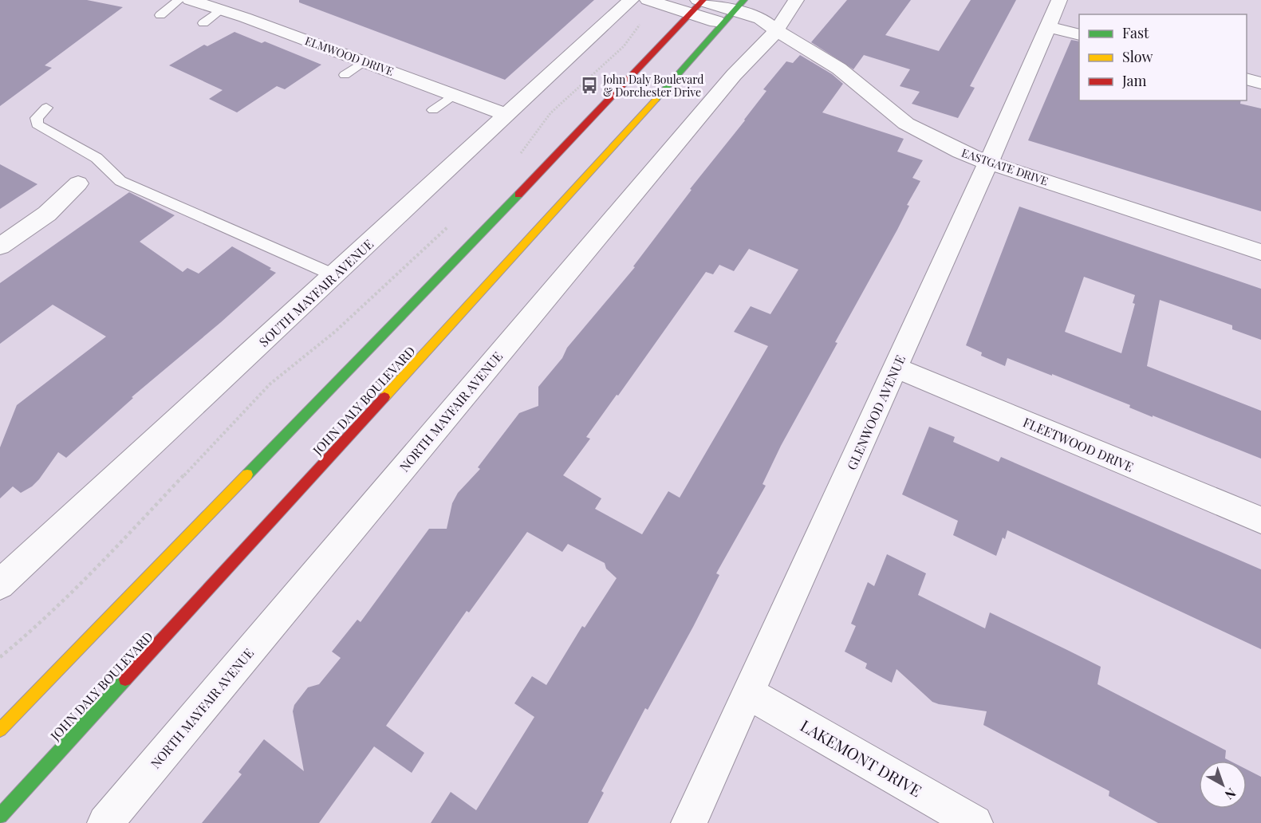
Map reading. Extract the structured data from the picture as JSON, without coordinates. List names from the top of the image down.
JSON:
{
  "streets": {
    "main road": ["JOHN DALY BOULEVARD"],
    "street": [
      "ELMWOOD DRIVE",
      "EASTGATE DRIVE",
      "SOUTH MAYFAIR AVENUE",
      "NORTH MAYFAIR AVENUE",
      "GLENWOOD AVENUE",
      "FLEETWOOD DRIVE",
      "LAKEMONT DRIVE"
    ]
  },
  "crossings": [
    ["ELMWOOD DRIVE", "SOUTH MAYFAIR AVENUE"],
    ["EASTGATE DRIVE", "JOHN DALY BOULEVARD"],
    ["EASTGATE DRIVE", "NORTH MAYFAIR AVENUE"],
    ["EASTGATE DRIVE", "GLENWOOD AVENUE"],
    ["GLENWOOD AVENUE", "FLEETWOOD DRIVE"],
    ["GLENWOOD AVENUE", "LAKEMONT DRIVE"]
  ],
  "places": {
    "bus stop": ["John Daly Boulevard & Dorchester Drive"]
  },
  "legend": ["Fast", "Slow", "Jam"],
  "north": "bottom right"
}
